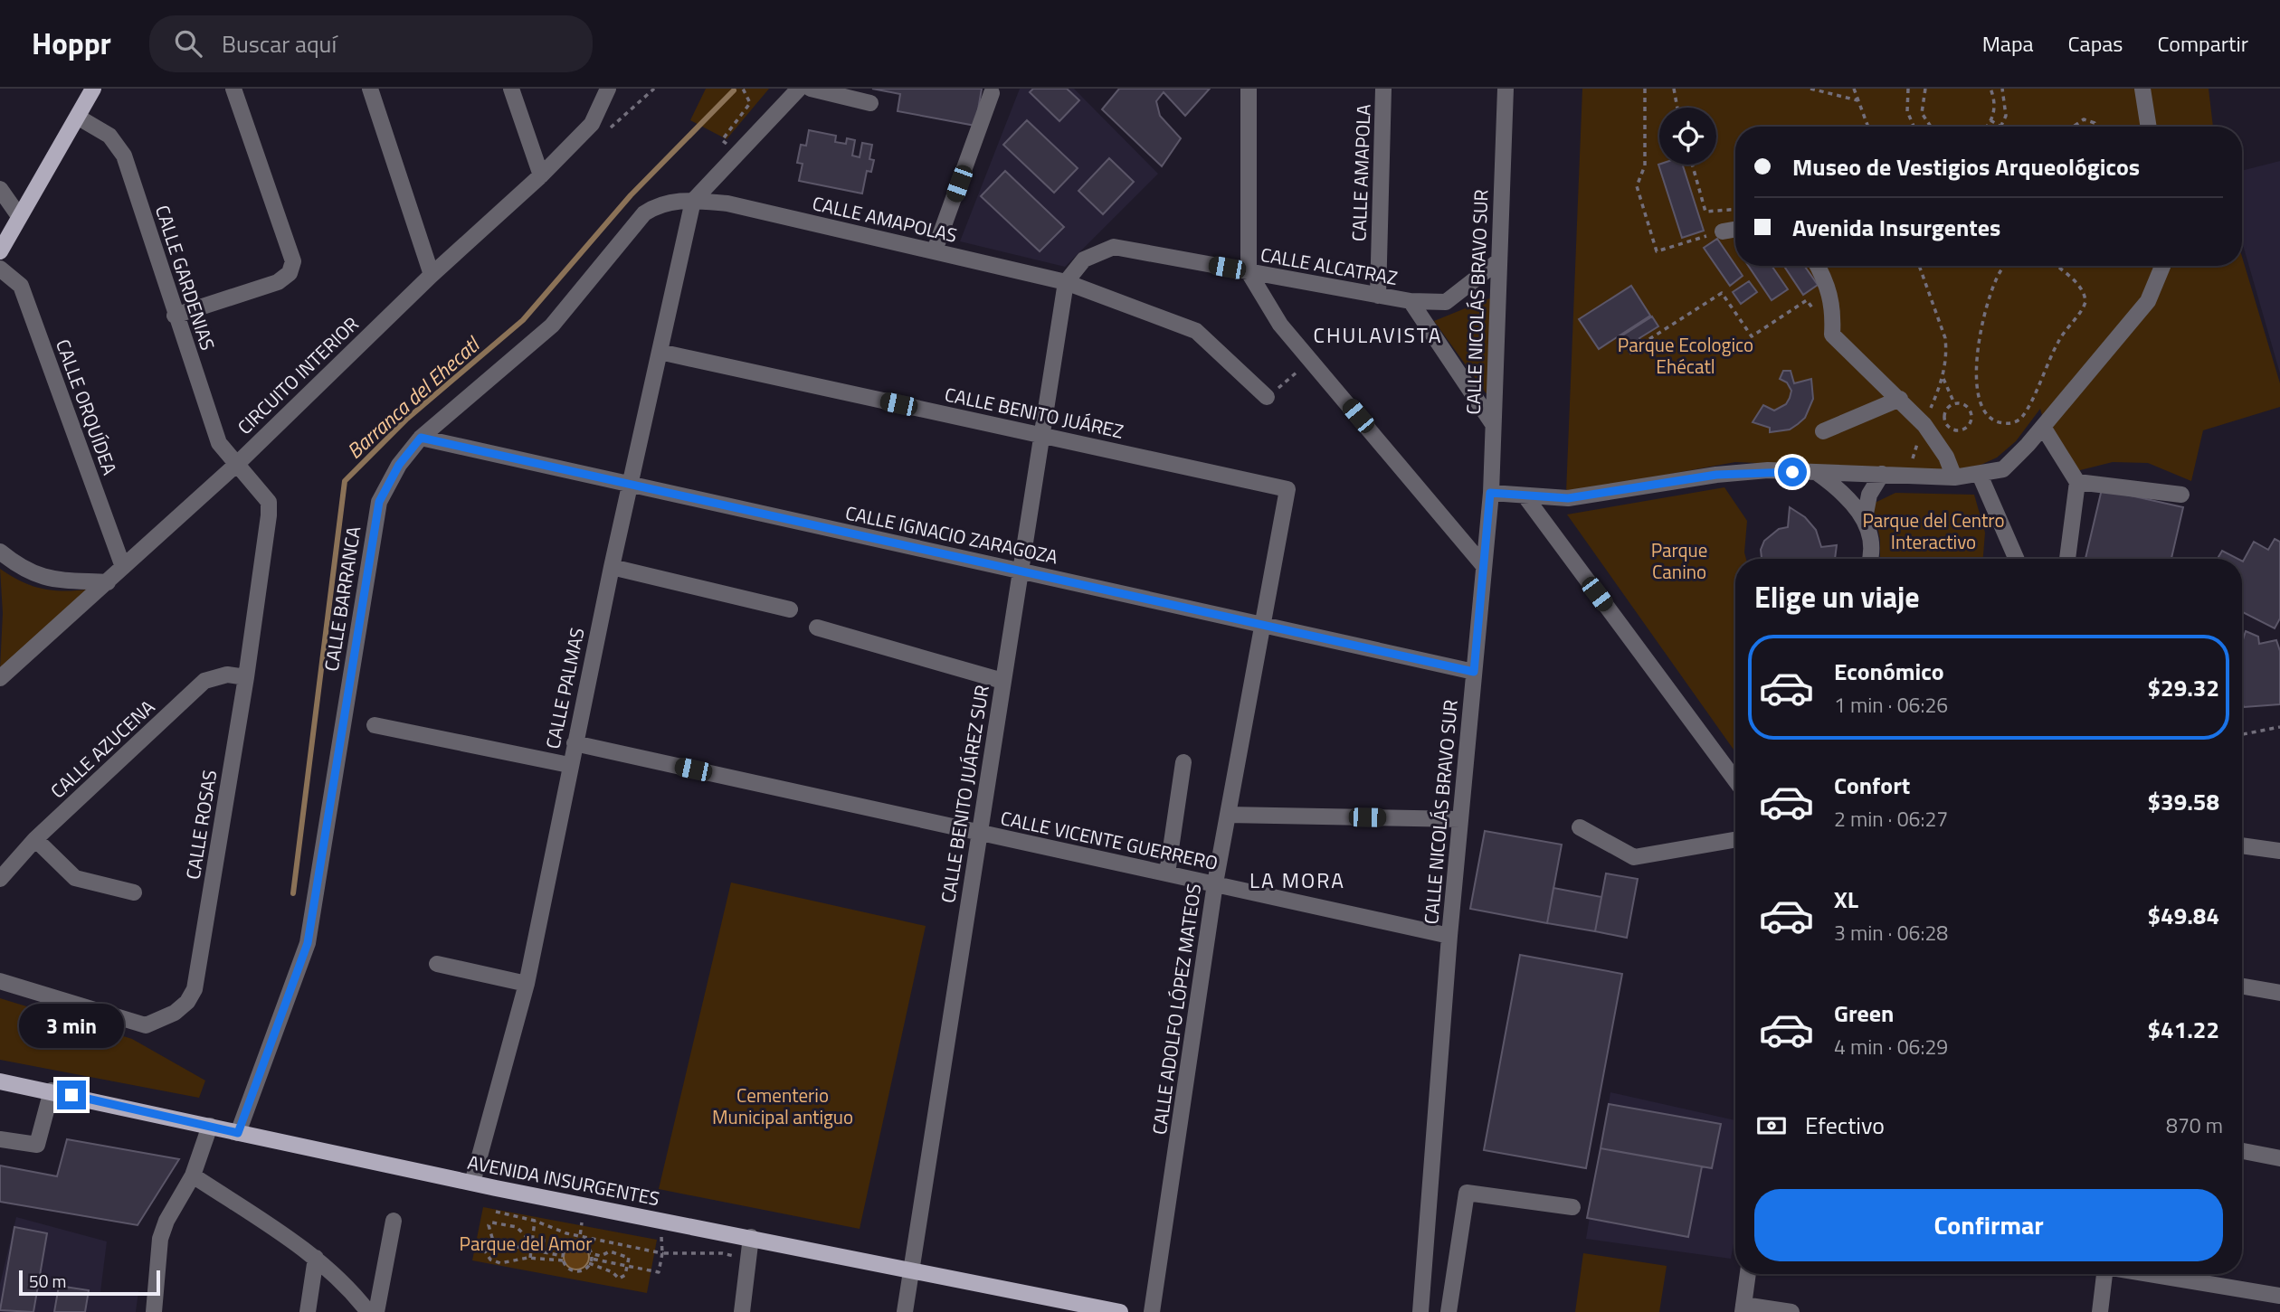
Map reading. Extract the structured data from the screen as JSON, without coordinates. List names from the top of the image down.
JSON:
{
  "streets": {
    "main road": ["AVENIDA INSURGENTES"],
    "street": [
      "CALLE AMAPOLA",
      "CALLE AMAPOLAS",
      "CALLE ALCATRAZ",
      "CALLE GARDENIAS",
      "CALLE NICOLÁS BRAVO SUR",
      "CIRCUITO INTERIOR",
      "CALLE ORQUÍDEA",
      "CALLE BENITO JUÁREZ",
      "CALLE IGNACIO ZARAGOZA",
      "CALLE BARRANCA",
      "CALLE PALMAS",
      "CALLE AZUCENA",
      "CALLE BENITO JUÁREZ SUR",
      "CALLE ROSAS",
      "CALLE VICENTE GUERRERO",
      "CALLE ADOLFO LÓPEZ MATEOS"
    ]
  },
  "crossings": [
    ["CALLE AMAPOLA", "CALLE ALCATRAZ"],
    ["CALLE AMAPOLAS", "CALLE ALCATRAZ"],
    ["CALLE AMAPOLAS", "CALLE BARRANCA"],
    ["CALLE AMAPOLAS", "CALLE PALMAS"],
    ["CALLE AMAPOLAS", "CALLE BENITO JUÁREZ SUR"],
    ["CALLE ALCATRAZ", "CALLE NICOLÁS BRAVO SUR"],
    ["CALLE ALCATRAZ", "CALLE BENITO JUÁREZ SUR"],
    ["CALLE GARDENIAS", "CIRCUITO INTERIOR"],
    ["CALLE GARDENIAS", "CALLE ROSAS"],
    ["CALLE NICOLÁS BRAVO SUR", "CALLE IGNACIO ZARAGOZA"],
    ["CALLE NICOLÁS BRAVO SUR", "CALLE VICENTE GUERRERO"],
    ["CIRCUITO INTERIOR", "CALLE ORQUÍDEA"],
    ["CIRCUITO INTERIOR", "CALLE ROSAS"],
    ["CALLE BENITO JUÁREZ", "CALLE PALMAS"],
    ["CALLE BENITO JUÁREZ", "CALLE BENITO JUÁREZ SUR"],
    ["CALLE BENITO JUÁREZ", "CALLE ADOLFO LÓPEZ MATEOS"],
    ["CALLE IGNACIO ZARAGOZA", "CALLE BARRANCA"],
    ["CALLE IGNACIO ZARAGOZA", "CALLE PALMAS"],
    ["CALLE IGNACIO ZARAGOZA", "CALLE BENITO JUÁREZ SUR"],
    ["CALLE IGNACIO ZARAGOZA", "CALLE ADOLFO LÓPEZ MATEOS"],
    ["CALLE BARRANCA", "CALLE PALMAS"],
    ["CALLE BARRANCA", "AVENIDA INSURGENTES"],
    ["CALLE PALMAS", "CALLE VICENTE GUERRERO"],
    ["CALLE PALMAS", "AVENIDA INSURGENTES"],
    ["CALLE AZUCENA", "CALLE ROSAS"],
    ["CALLE BENITO JUÁREZ SUR", "CALLE VICENTE GUERRERO"],
    ["CALLE BENITO JUÁREZ SUR", "AVENIDA INSURGENTES"],
    ["CALLE VICENTE GUERRERO", "CALLE ADOLFO LÓPEZ MATEOS"]
  ],
  "districts": ["CHULAVISTA", "LA MORA"],
  "water": ["Barranca del Ehecatl"],
  "parks": [
    "Parque Ecologico Ehécatl",
    "Parque del Centro Interactivo",
    "Parque Canino",
    "Cementerio Municipal antiguo",
    "Parque del Amor"
  ],
  "scale_bar": "50 m",
  "page": {
    "header": "Hoppr",
    "search": "Buscar aquí",
    "nav": ["Mapa", "Capas", "Compartir"],
    "banner": ["Museo de Vestigios Arqueológicos", "Avenida Insurgentes"],
    "heading": "Elige un viaje",
    "list": [
      {
        "name": "Económico",
        "note": "1 min · 06:26",
        "value": "$29.32"
      },
      {
        "name": "Confort",
        "note": "2 min · 06:27",
        "value": "$39.58"
      },
      {
        "name": "XL",
        "note": "3 min · 06:28",
        "value": "$49.84"
      },
      {
        "name": "Green",
        "note": "4 min · 06:29",
        "value": "$41.22"
      }
    ],
    "bubble": "3 min",
    "pay": ["Efectivo", "870 m"],
    "buttons": "Confirmar",
    "scale": "50 m"
  }
}
